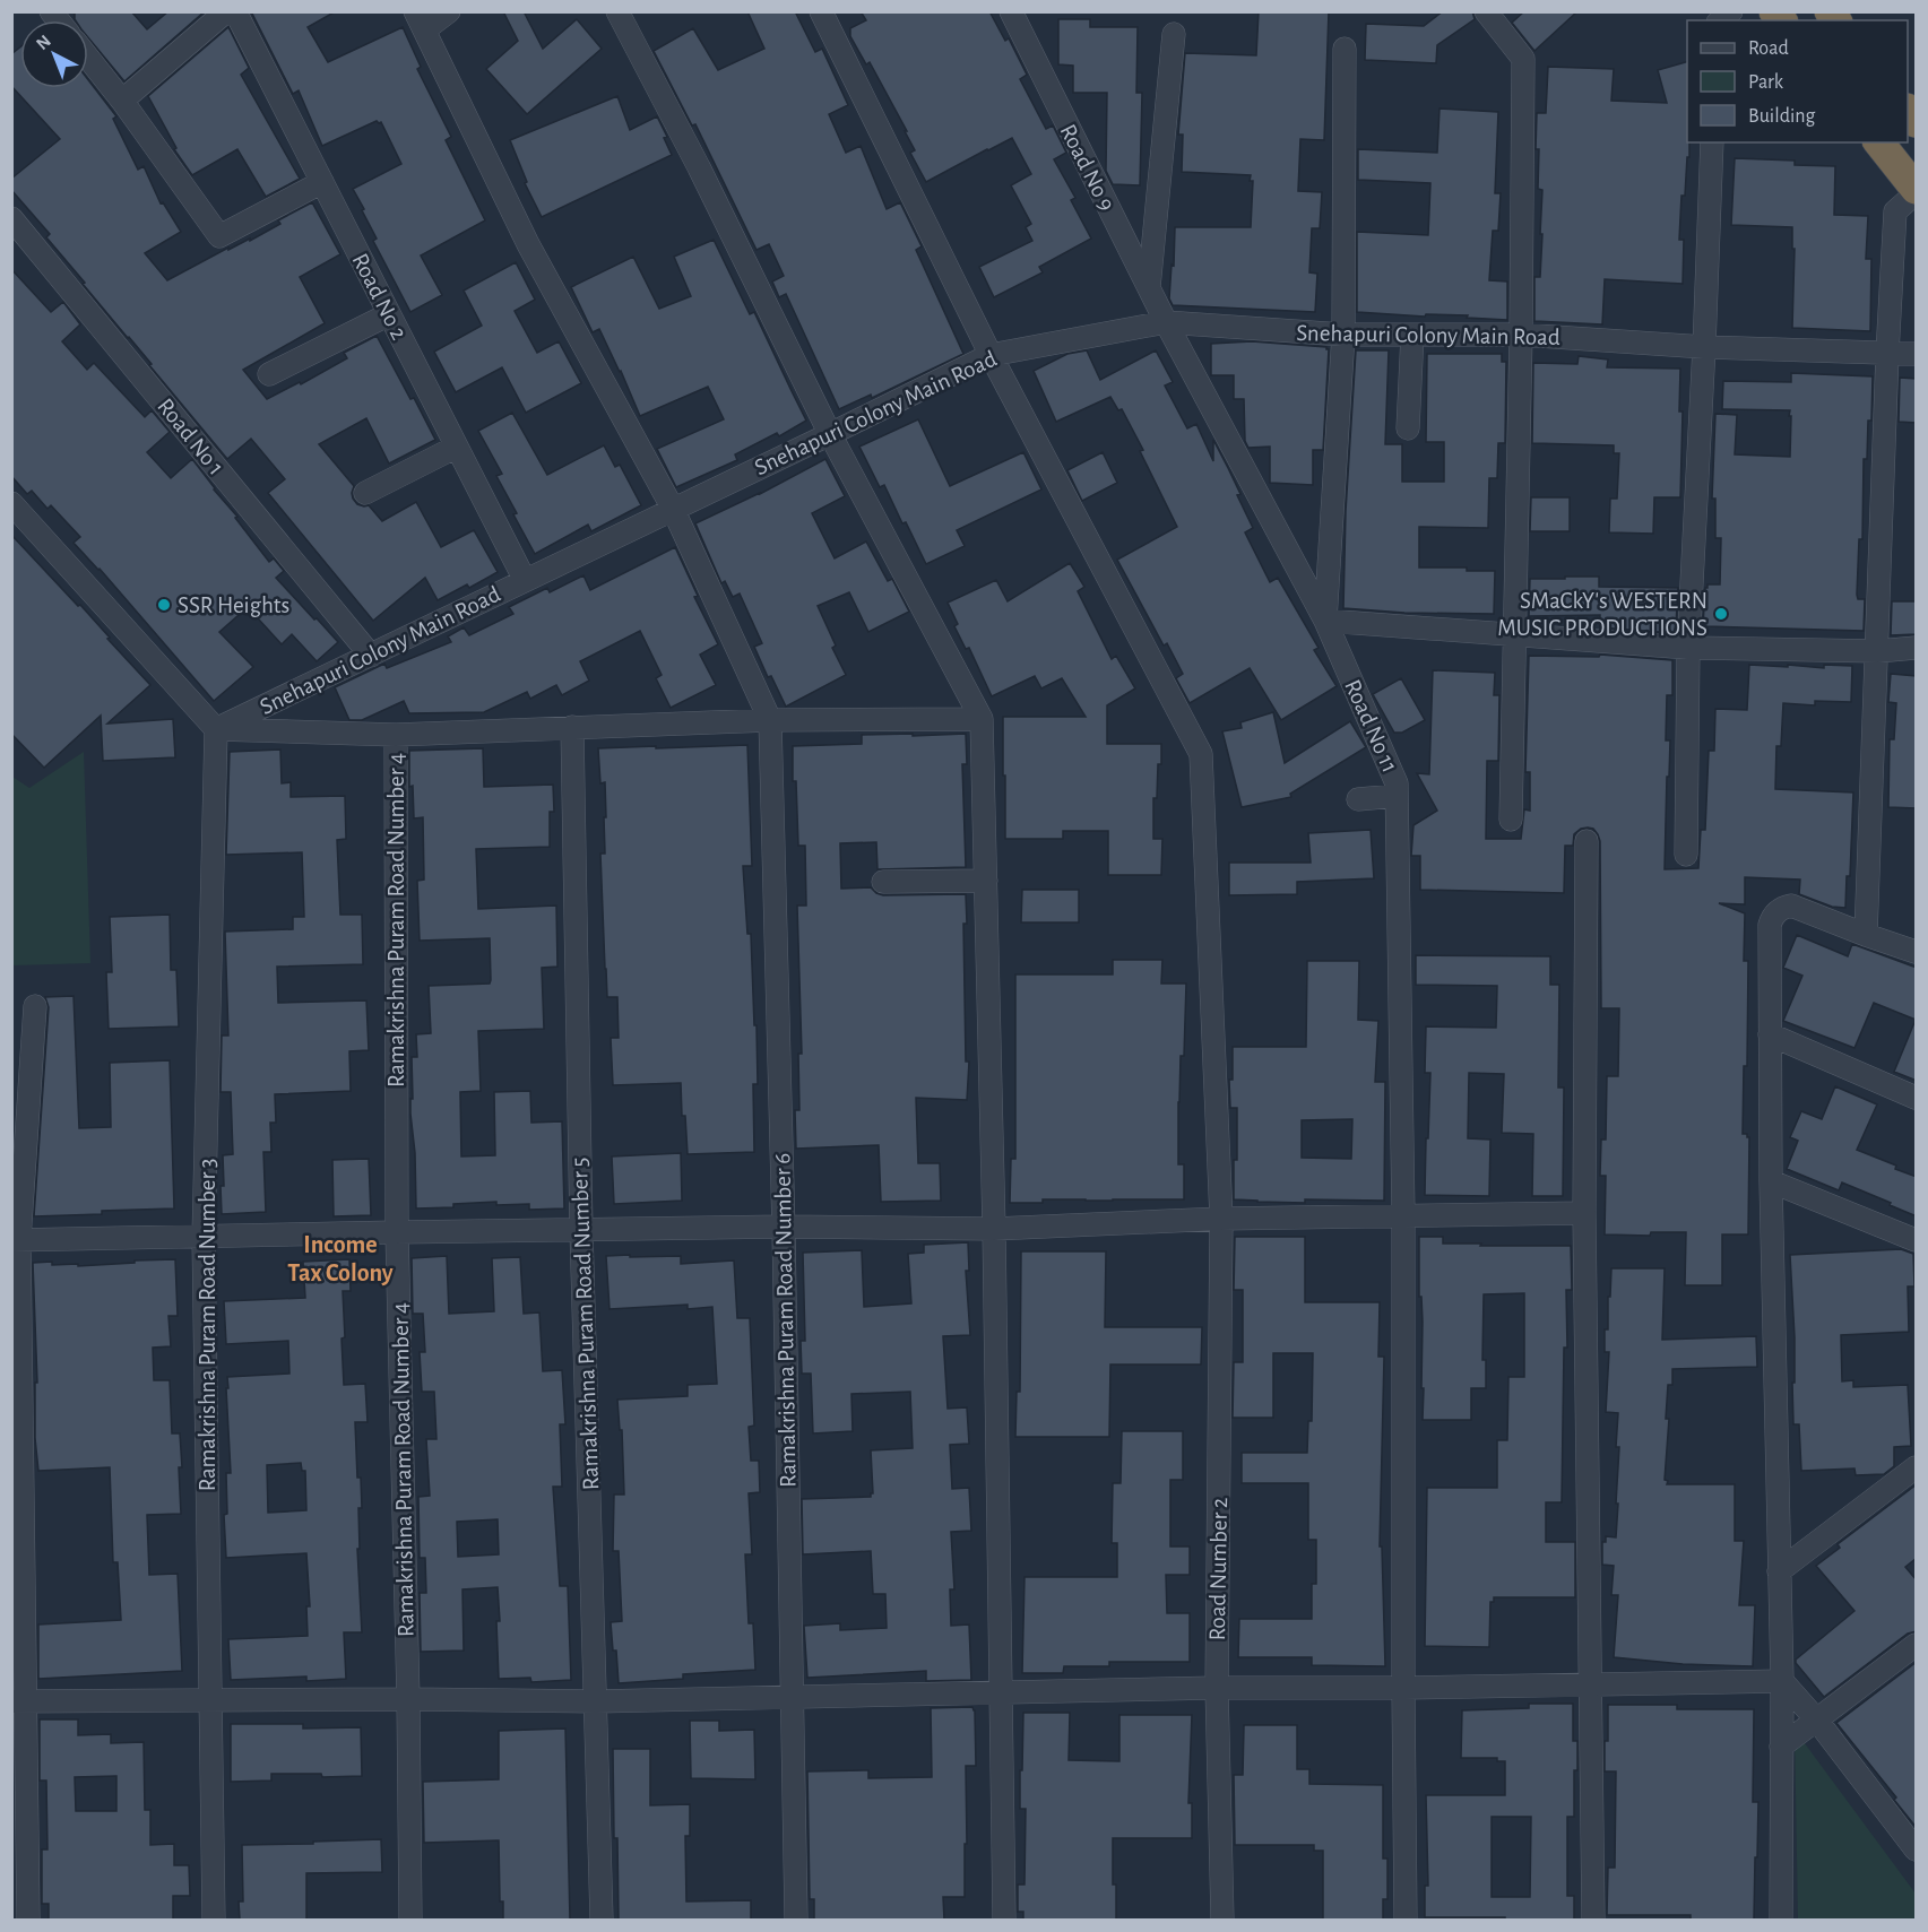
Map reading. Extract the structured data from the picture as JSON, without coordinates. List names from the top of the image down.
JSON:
{
  "streets": {
    "street": [
      "Road No 9",
      "Road No 2",
      "Snehapuri Colony Main Road",
      "Road No 1",
      "Road No 11",
      "Ramakrishna Puram Road Number 4",
      "Ramakrishna Puram Road Number 6",
      "Ramakrishna Puram Road Number 5",
      "Ramakrishna Puram Road Number 3",
      "Road Number 2"
    ]
  },
  "crossings": [
    ["Road No 9", "Snehapuri Colony Main Road"],
    ["Road No 9", "Road No 11"],
    ["Road No 2", "Snehapuri Colony Main Road"],
    ["Snehapuri Colony Main Road", "Road No 1"],
    ["Snehapuri Colony Main Road", "Road No 11"],
    ["Snehapuri Colony Main Road", "Ramakrishna Puram Road Number 3"],
    ["Snehapuri Colony Main Road", "Road Number 2"]
  ],
  "districts": ["Income Tax Colony"],
  "places": ["SSR Heights", "SMaCkY's WESTERN MUSIC PRODUCTIONS"],
  "legend": ["Road", "Park", "Building"],
  "north": "top left"
}
